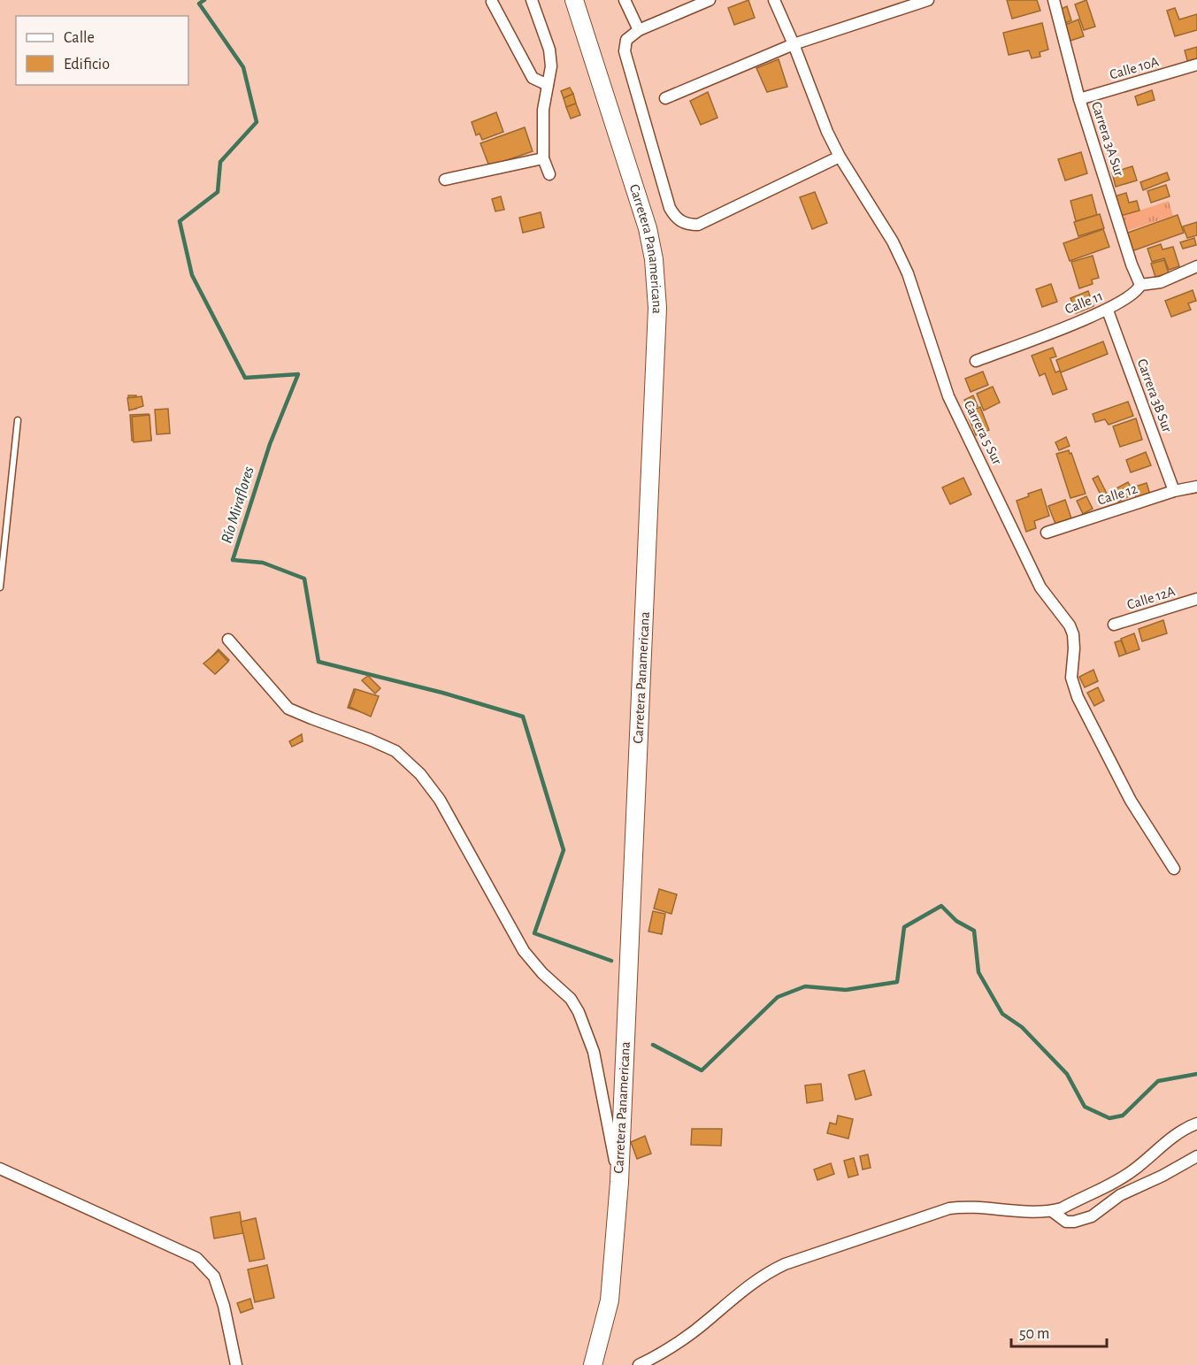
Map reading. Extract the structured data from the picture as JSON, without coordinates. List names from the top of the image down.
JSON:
{
  "streets": {
    "highway": ["Carretera Panamericana"],
    "street": [
      "Calle 10A",
      "Carrera 3A Sur",
      "Calle 11",
      "Carrera 3B Sur",
      "Carrera 5 Sur",
      "Calle 12",
      "Calle 12A"
    ]
  },
  "crossings": [
    ["Calle 10A", "Carrera 3A Sur"],
    ["Carrera 3A Sur", "Calle 11"],
    ["Calle 11", "Carrera 3B Sur"],
    ["Carrera 3B Sur", "Calle 12"]
  ],
  "water": ["Río Miraflores"],
  "legend": ["Calle", "Edificio"],
  "scale_bar": "50 m"
}
